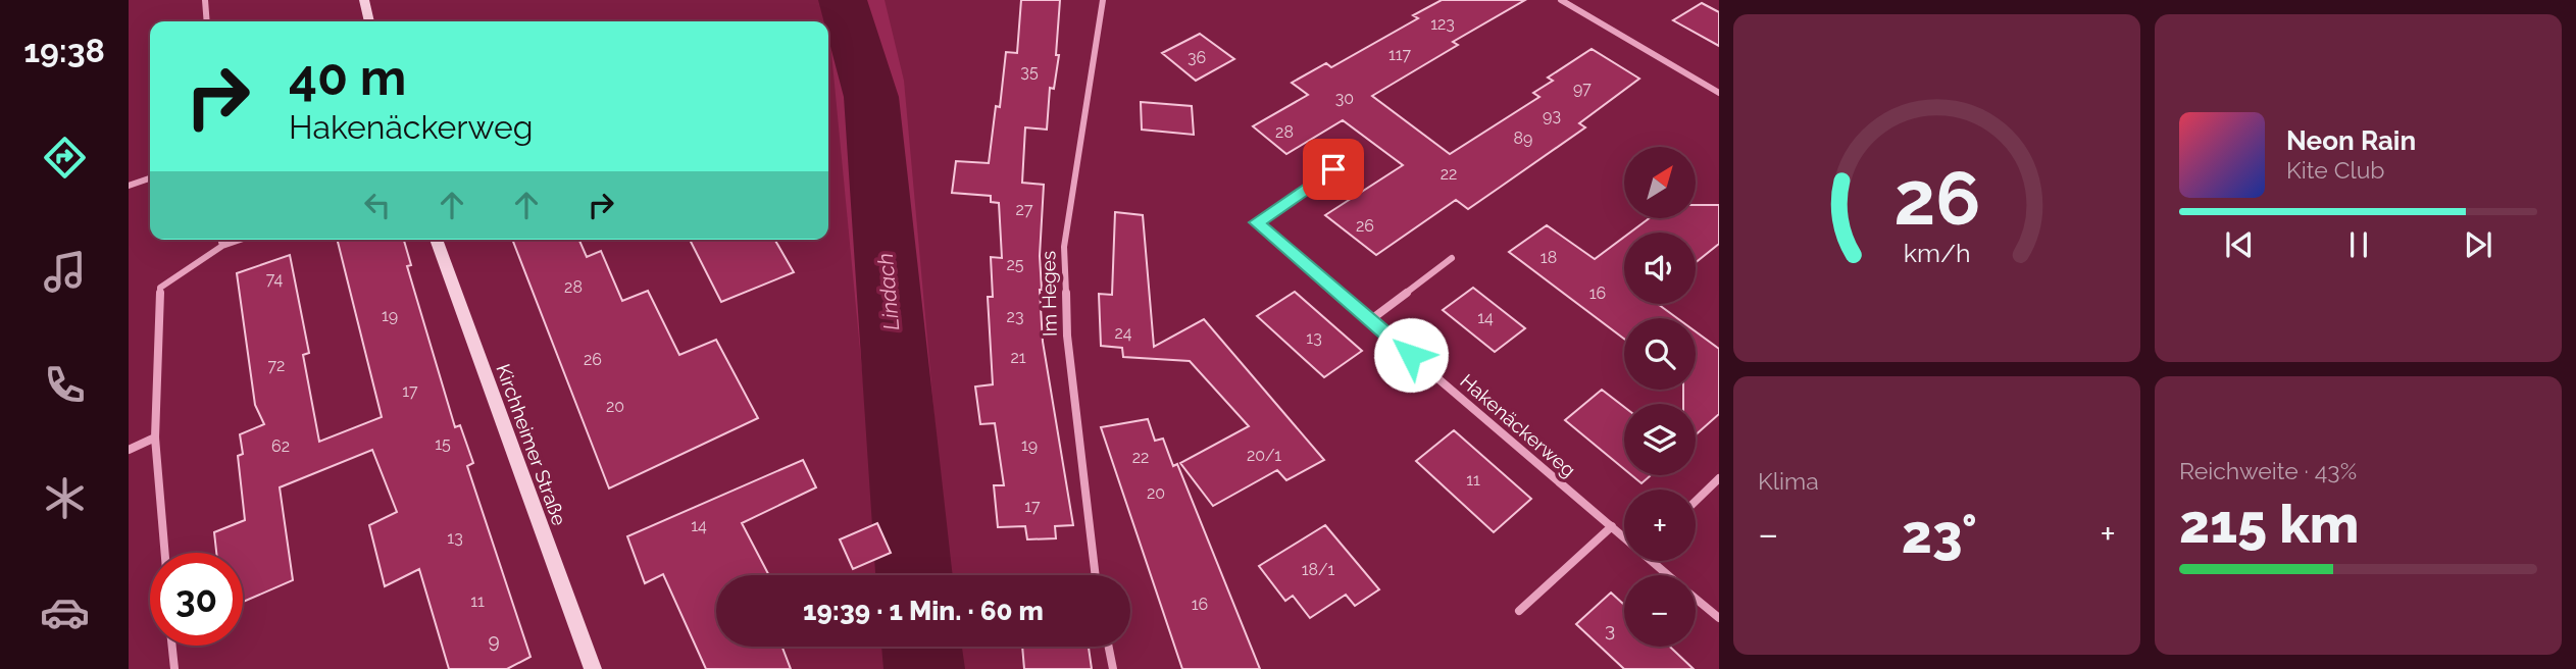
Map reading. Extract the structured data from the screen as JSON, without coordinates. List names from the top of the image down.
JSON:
{
  "streets": {
    "main road": ["Kirchheimer Straße"],
    "street": ["Im Heges", "Hakenäckerweg"]
  },
  "water": ["Lindach"],
  "house_numbers": [
    "123",
    "117",
    "36",
    "35",
    "97",
    "30",
    "93",
    "28",
    "89",
    "22",
    "27",
    "26",
    "18",
    "25",
    "74",
    "28",
    "16",
    "19",
    "23",
    "14",
    "24",
    "13",
    "21",
    "26",
    "72",
    "17",
    "20",
    "15",
    "19",
    "62",
    "20/1",
    "22",
    "11",
    "20",
    "17",
    "14",
    "13",
    "18/1",
    "11",
    "16",
    "3",
    "9"
  ],
  "north": "top right",
  "page": {
    "tabs": "19:38",
    "turn": ["40 m", "Hakenäckerweg"],
    "song": ["Neon Rain", "Kite Club"],
    "map_buttons": ["+", "−"],
    "tile": [
      "Klima",
      ["Reichweite · 43%", "215 km"]
    ],
    "heat": ["−", "23°", "+"],
    "limit": "30",
    "trip": "19:39 · 1 Min. · 60 m",
    "gauge": ["26", "km/h"]
  }
}
